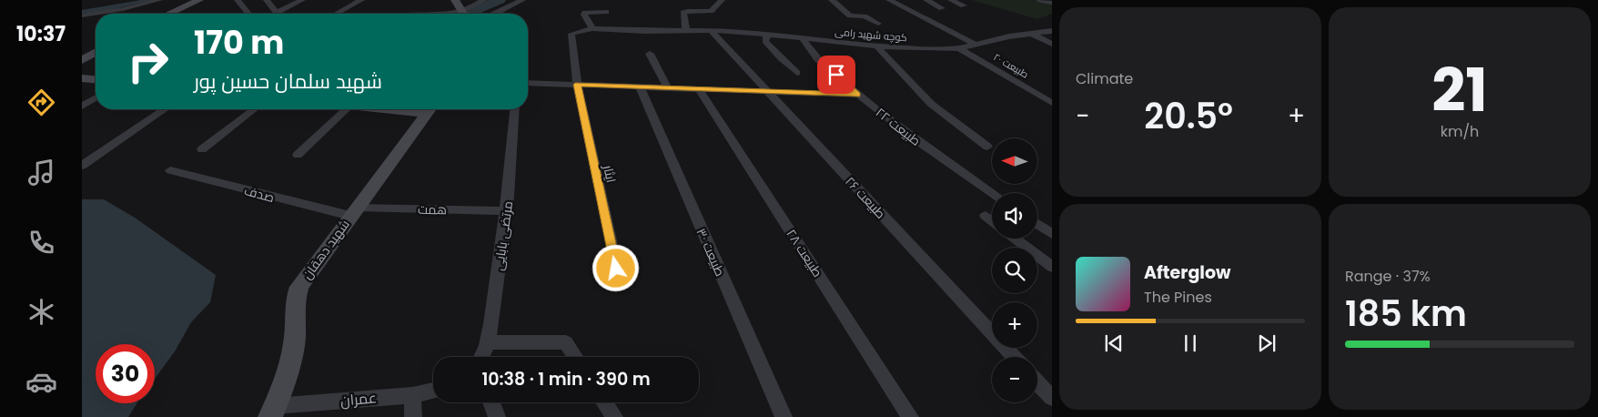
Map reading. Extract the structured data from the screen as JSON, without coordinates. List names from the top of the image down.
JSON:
{
  "streets": {
    "street": [
      "کوچه شهید رامی",
      "طبیعت ۲۰",
      "طبیعت ۲۲",
      "ایثار",
      "صدف",
      "طبیعت ۲۶",
      "همت",
      "مرتضی بابایی",
      "شهید دهقان",
      "طبیعت ۳۰",
      "طبیعت ۲۸",
      "عمران"
    ]
  },
  "crossings": [
    ["کوچه شهید رامی", "طبیعت ۲۰"],
    ["کوچه شهید رامی", "طبیعت ۲۲"],
    ["کوچه شهید رامی", "ایثار"],
    ["کوچه شهید رامی", "طبیعت ۲۶"],
    ["صدف", "همت"],
    ["صدف", "شهید دهقان"],
    ["همت", "مرتضی بابایی"],
    ["همت", "شهید دهقان"],
    ["شهید دهقان", "عمران"]
  ],
  "north": "left",
  "page": {
    "tabs": "10:37",
    "tile": [
      "Climate",
      ["21", "km/h"],
      ["Range · 37%", "185 km"]
    ],
    "turn": ["170 m", "شهید سلمان حسین پور"],
    "heat": ["−", "20.5°", "+"],
    "map_buttons": ["+", "−"],
    "song": ["Afterglow", "The Pines"],
    "limit": "30",
    "trip": "10:38 · 1 min · 390 m"
  }
}
